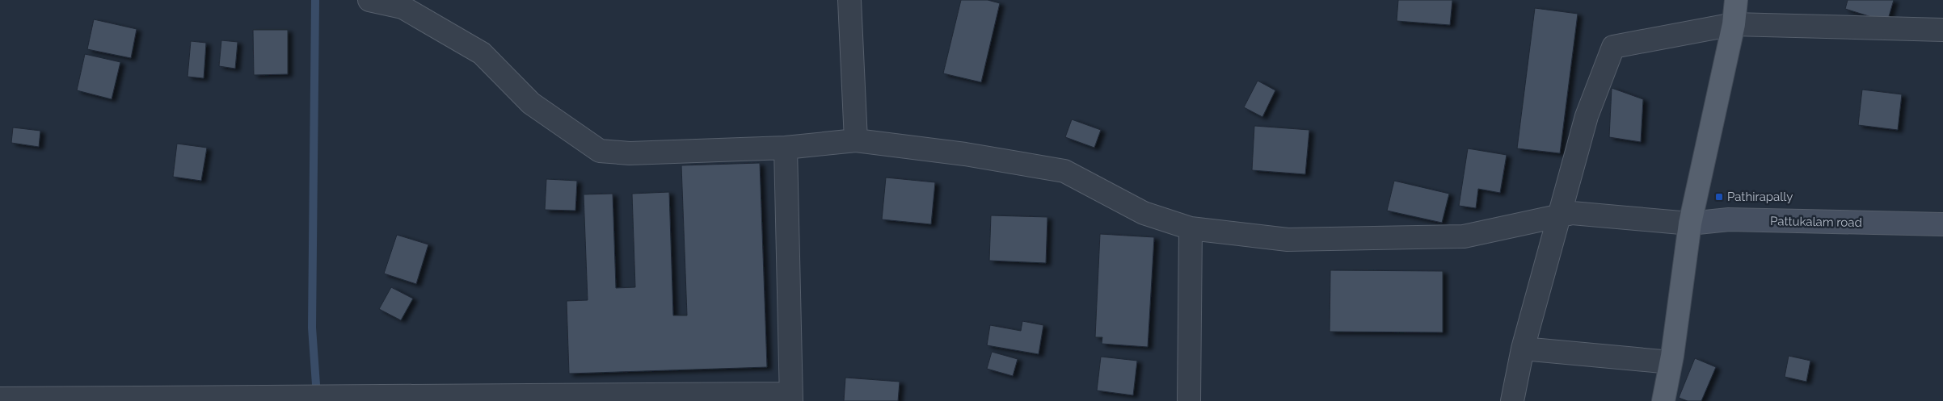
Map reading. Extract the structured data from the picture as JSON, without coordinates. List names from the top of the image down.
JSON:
{
  "streets": {
    "main road": ["Pattukalam road"]
  },
  "places": {
    "transit": ["Pathirapally"]
  }
}
